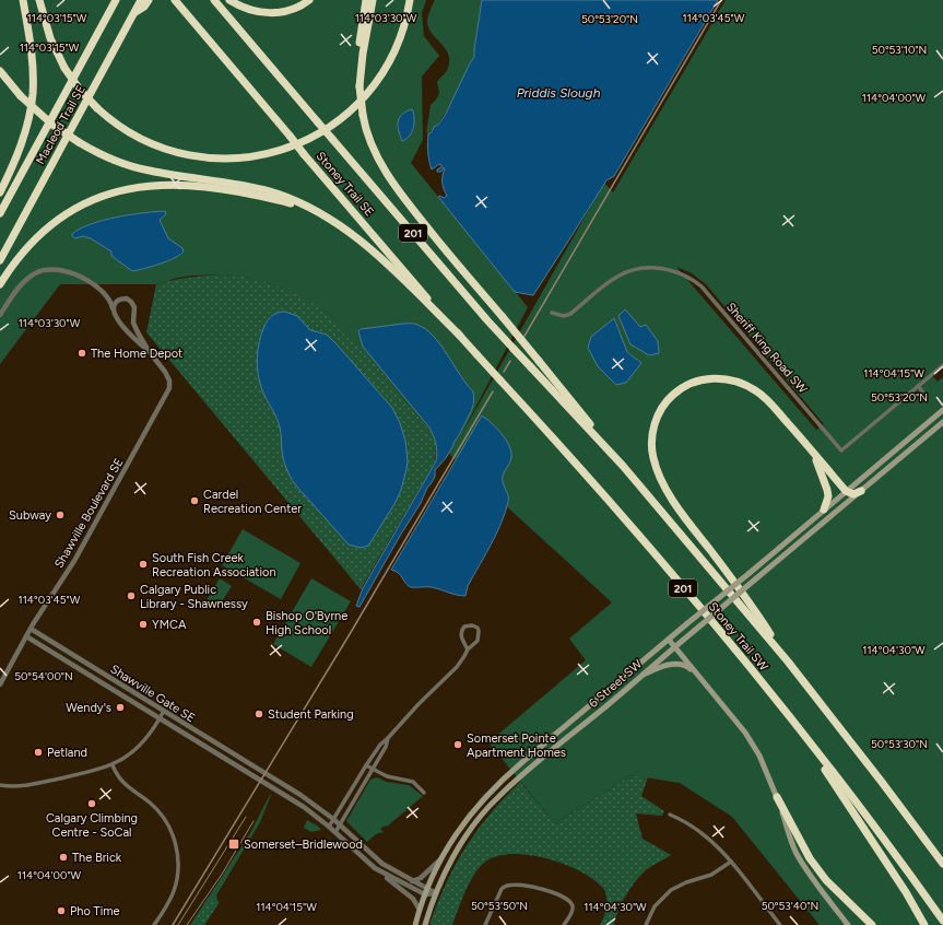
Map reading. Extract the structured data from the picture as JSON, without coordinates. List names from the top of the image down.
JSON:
{
  "streets": {
    "highway": [
      "Macleod Trail SE",
      "Stoney Trail SE",
      "201",
      "Stoney Trail SW"
    ],
    "main road": ["6 Street SW"],
    "street": ["Sheriff King Road SW", "Shawville Boulevard SE", "Shawville Gate SE"]
  },
  "crossings": [
    ["Stoney Trail SE", "Stoney Trail SW"],
    ["Shawville Boulevard SE", "Shawville Gate SE"],
    ["6 Street SW", "Shawville Gate SE"]
  ],
  "water": ["Priddis Slough"],
  "places": {
    "other": [
      "The Home Depot",
      "Cardel Recreation Center",
      "Subway",
      "South Fish Creek Recreation Association",
      "Calgary Public Library - Shawnessy",
      "Bishop O'Byrne High School",
      "YMCA",
      "Wendy's",
      "Student Parking",
      "Somerset Pointe Apartment Homes",
      "Petland",
      "Calgary Climbing Centre - SoCal",
      "The Brick",
      "Pho Time"
    ],
    "transit": ["Somerset–Bridlewood"]
  },
  "coordinates": [
    "114°03'30\"W",
    "114°03'45\"W",
    "114°03'15\"W",
    "50°53'20\"N",
    "50°53'10\"N",
    "114°04'00\"W",
    "114°04'15\"W",
    "114°04'30\"W",
    "50°54'00\"N",
    "50°53'30\"N",
    "50°53'50\"N",
    "50°53'40\"N"
  ]
}
